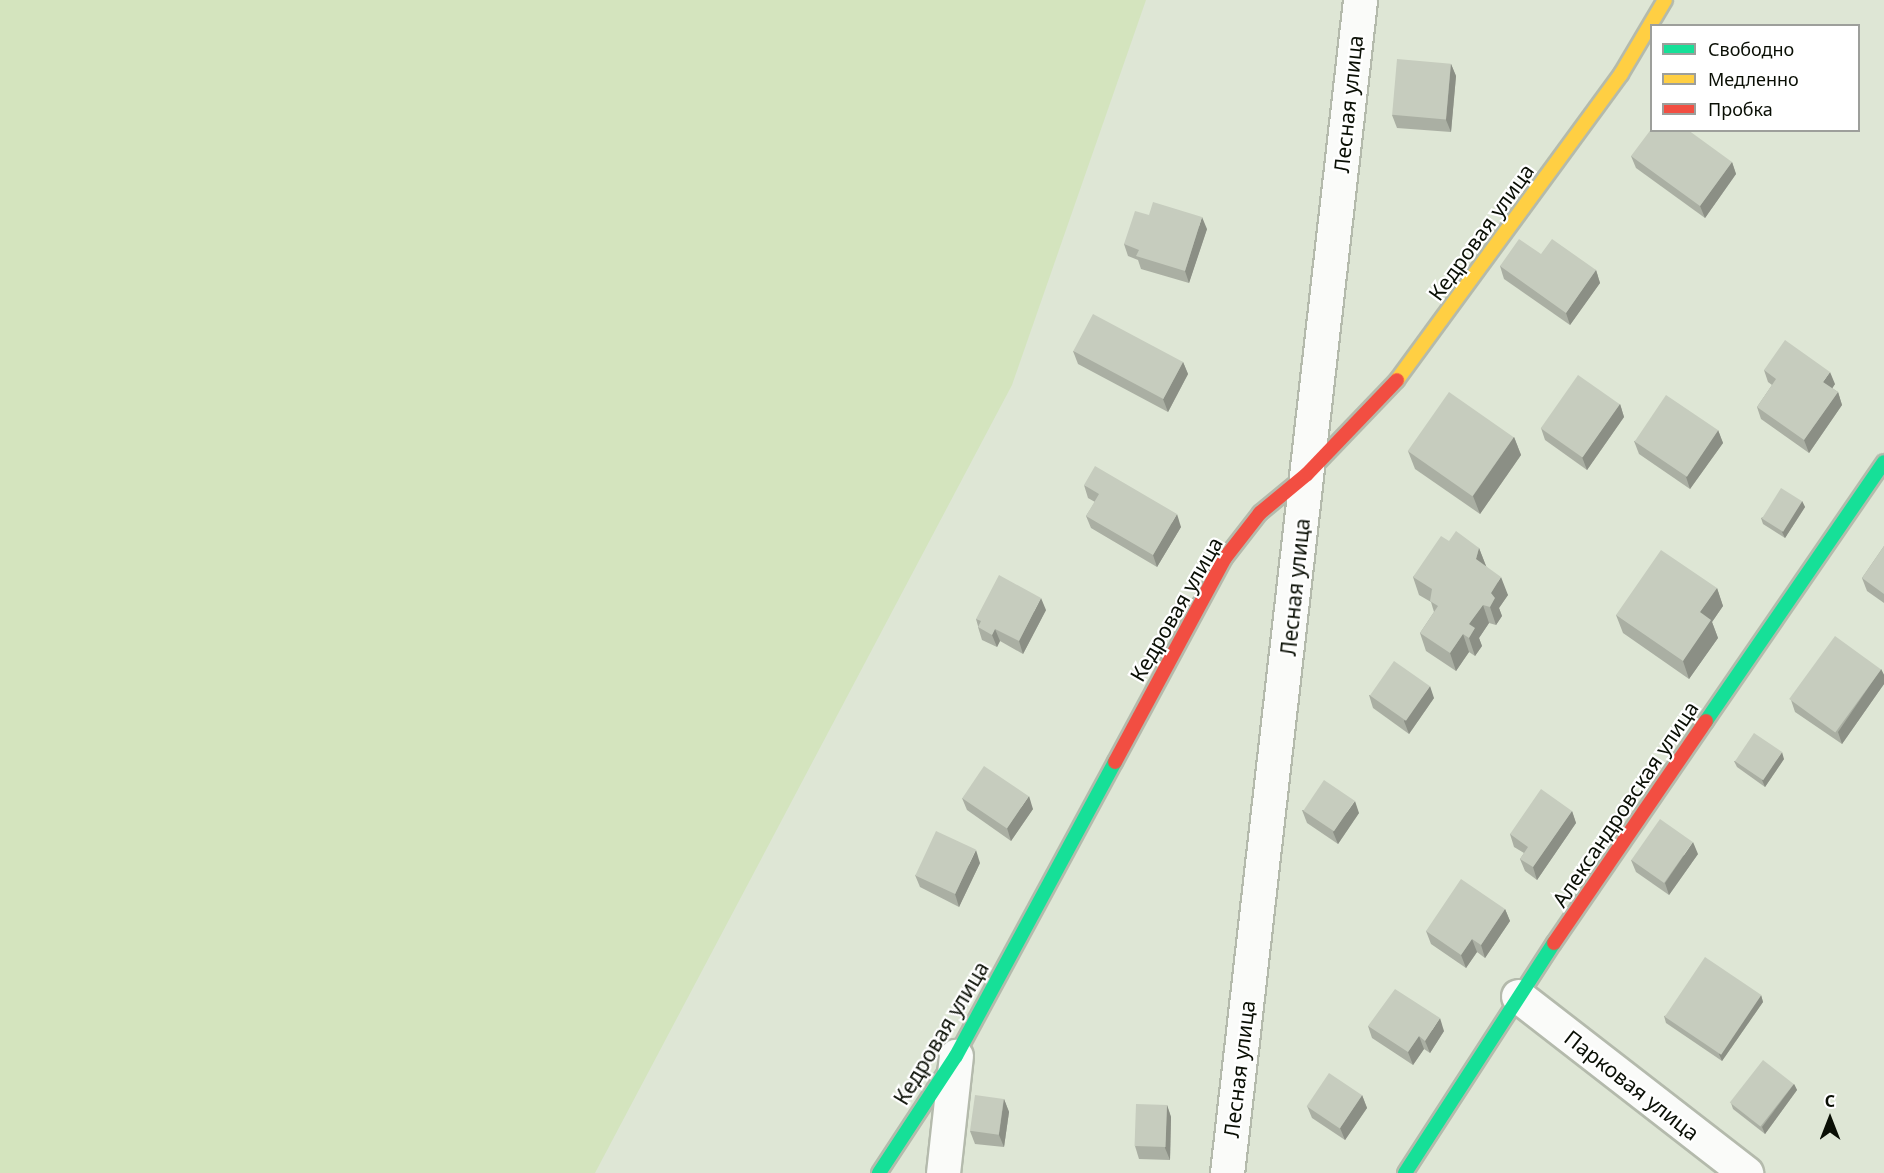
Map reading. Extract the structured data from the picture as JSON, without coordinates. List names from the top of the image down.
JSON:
{
  "streets": {
    "street": [
      "Лесная улица",
      "Кедровая улица",
      "Александровская улица",
      "Парковая улица"
    ]
  },
  "crossings": [
    ["Лесная улица", "Кедровая улица"],
    ["Александровская улица", "Парковая улица"]
  ],
  "legend": ["Свободно", "Медленно", "Пробка"],
  "north": "top"
}
